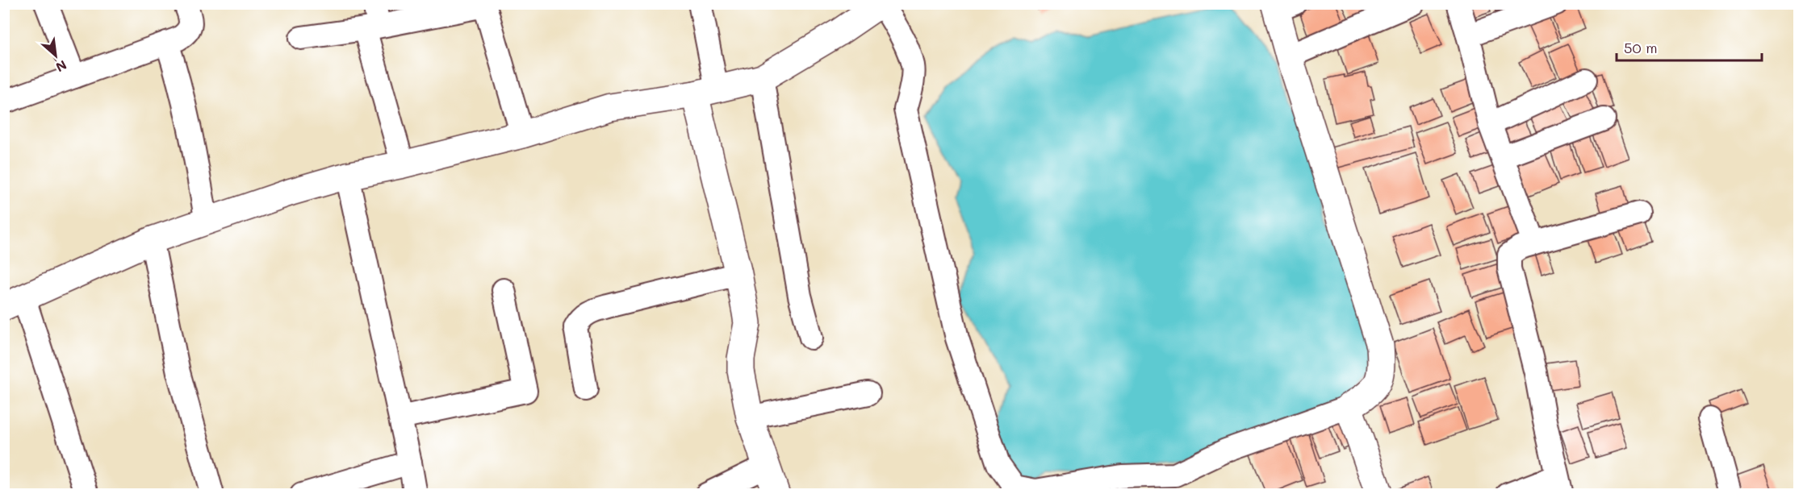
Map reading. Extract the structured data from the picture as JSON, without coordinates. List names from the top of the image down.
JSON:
{
  "scale_bar": "50 m",
  "north": "bottom right"
}
